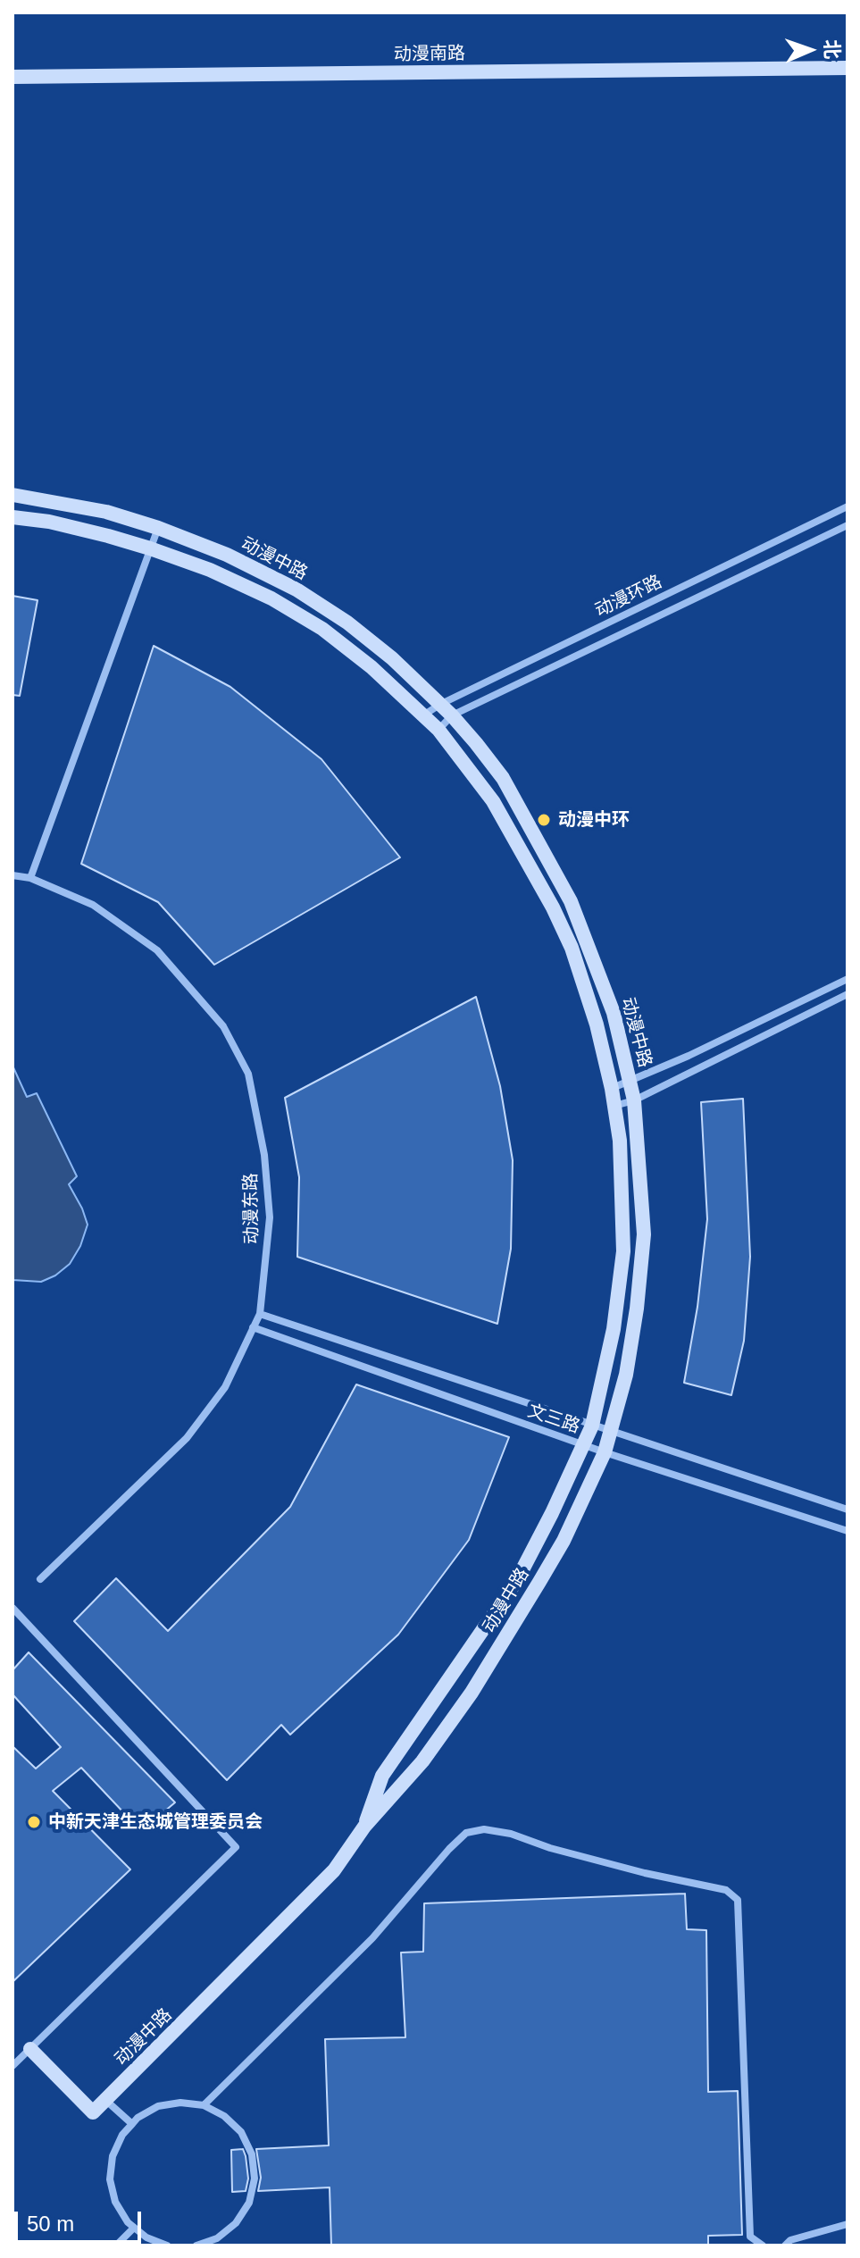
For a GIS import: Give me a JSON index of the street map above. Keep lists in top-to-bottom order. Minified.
{"streets":{"street":["动漫南路","动漫中路","动漫环路","动漫东路","文三路"]},"crossings":[["动漫中路","动漫环路"],["动漫中路","文三路"],["动漫东路","文三路"]],"places":["动漫中环","中新天津生态城管理委员会"],"scale_bar":"50 m","north":"right"}
